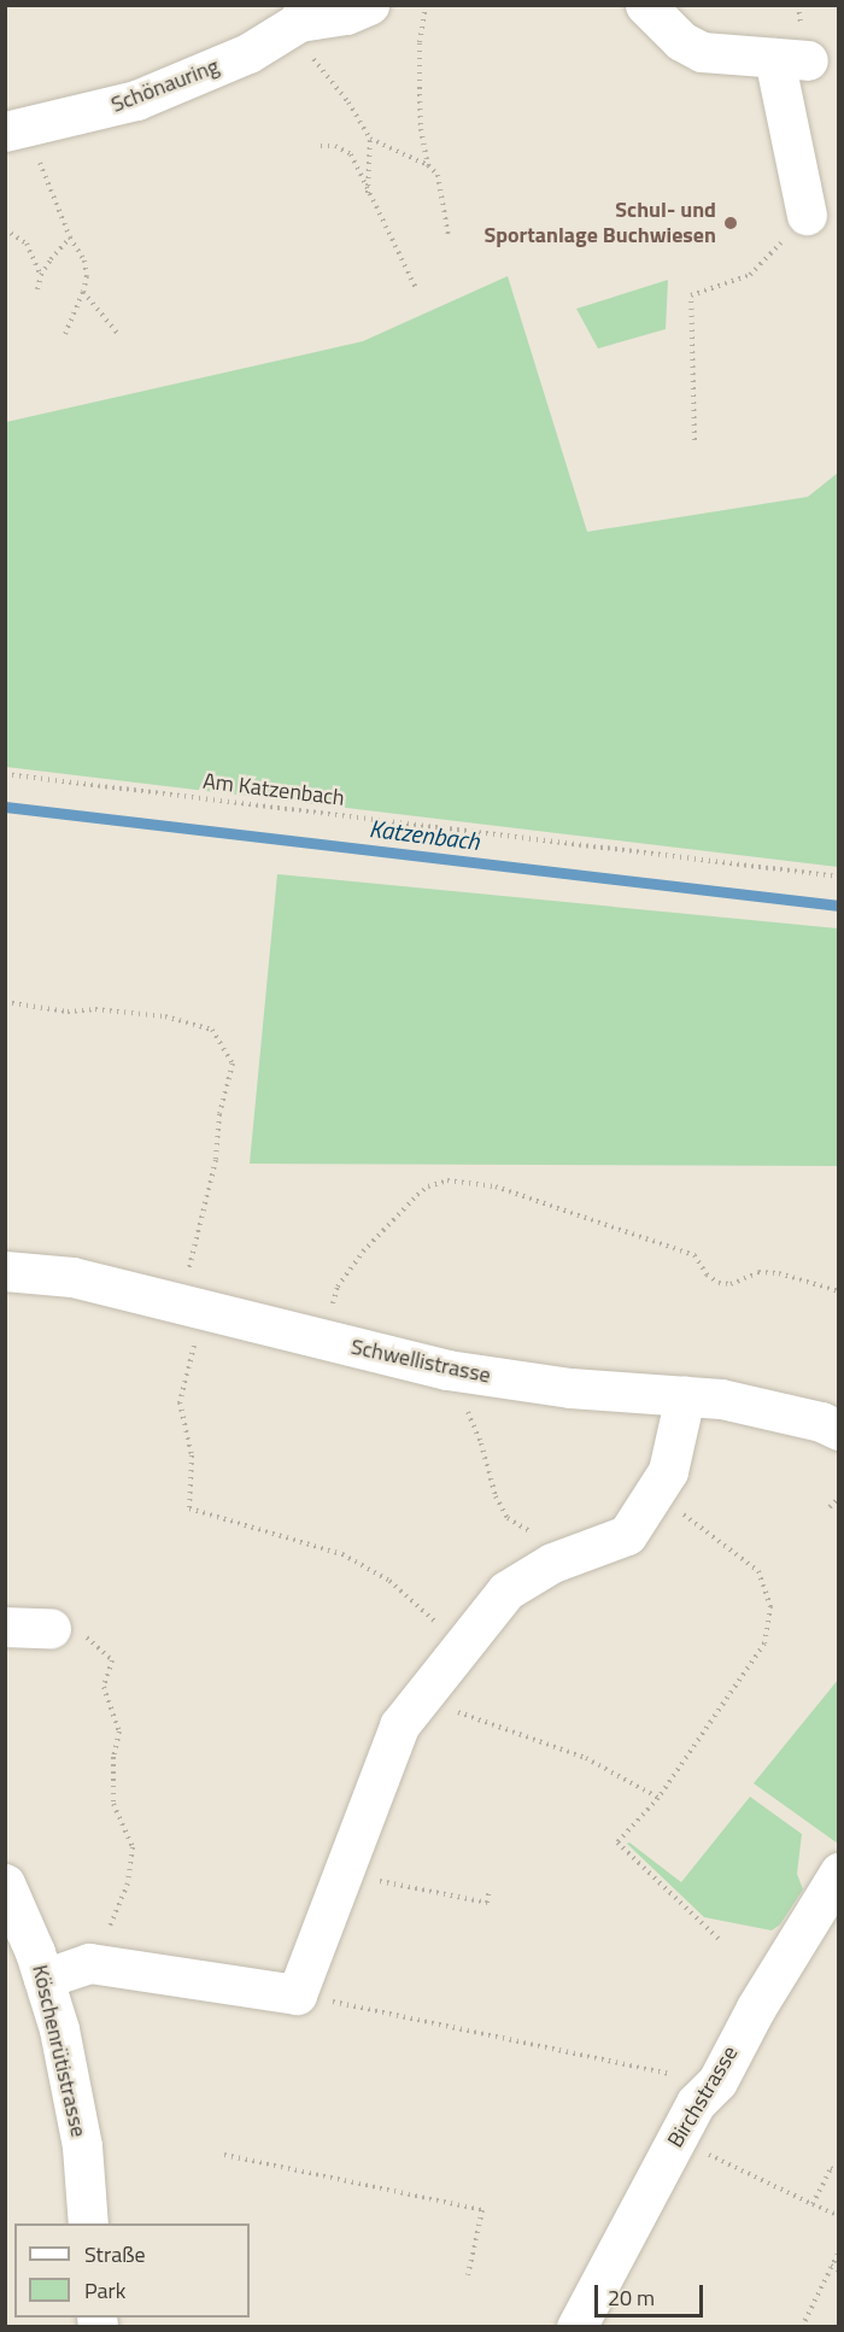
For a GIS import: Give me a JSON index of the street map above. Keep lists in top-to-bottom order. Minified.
{"streets":{"street":["Schönauring","Schwellistrasse","Köschenrütistrasse","Birchstrasse"],"path":["Am Katzenbach"]},"water":["Katzenbach"],"places":["Schul- und Sportanlage Buchwiesen"],"legend":["Straße","Park"],"scale_bar":"20 m"}
